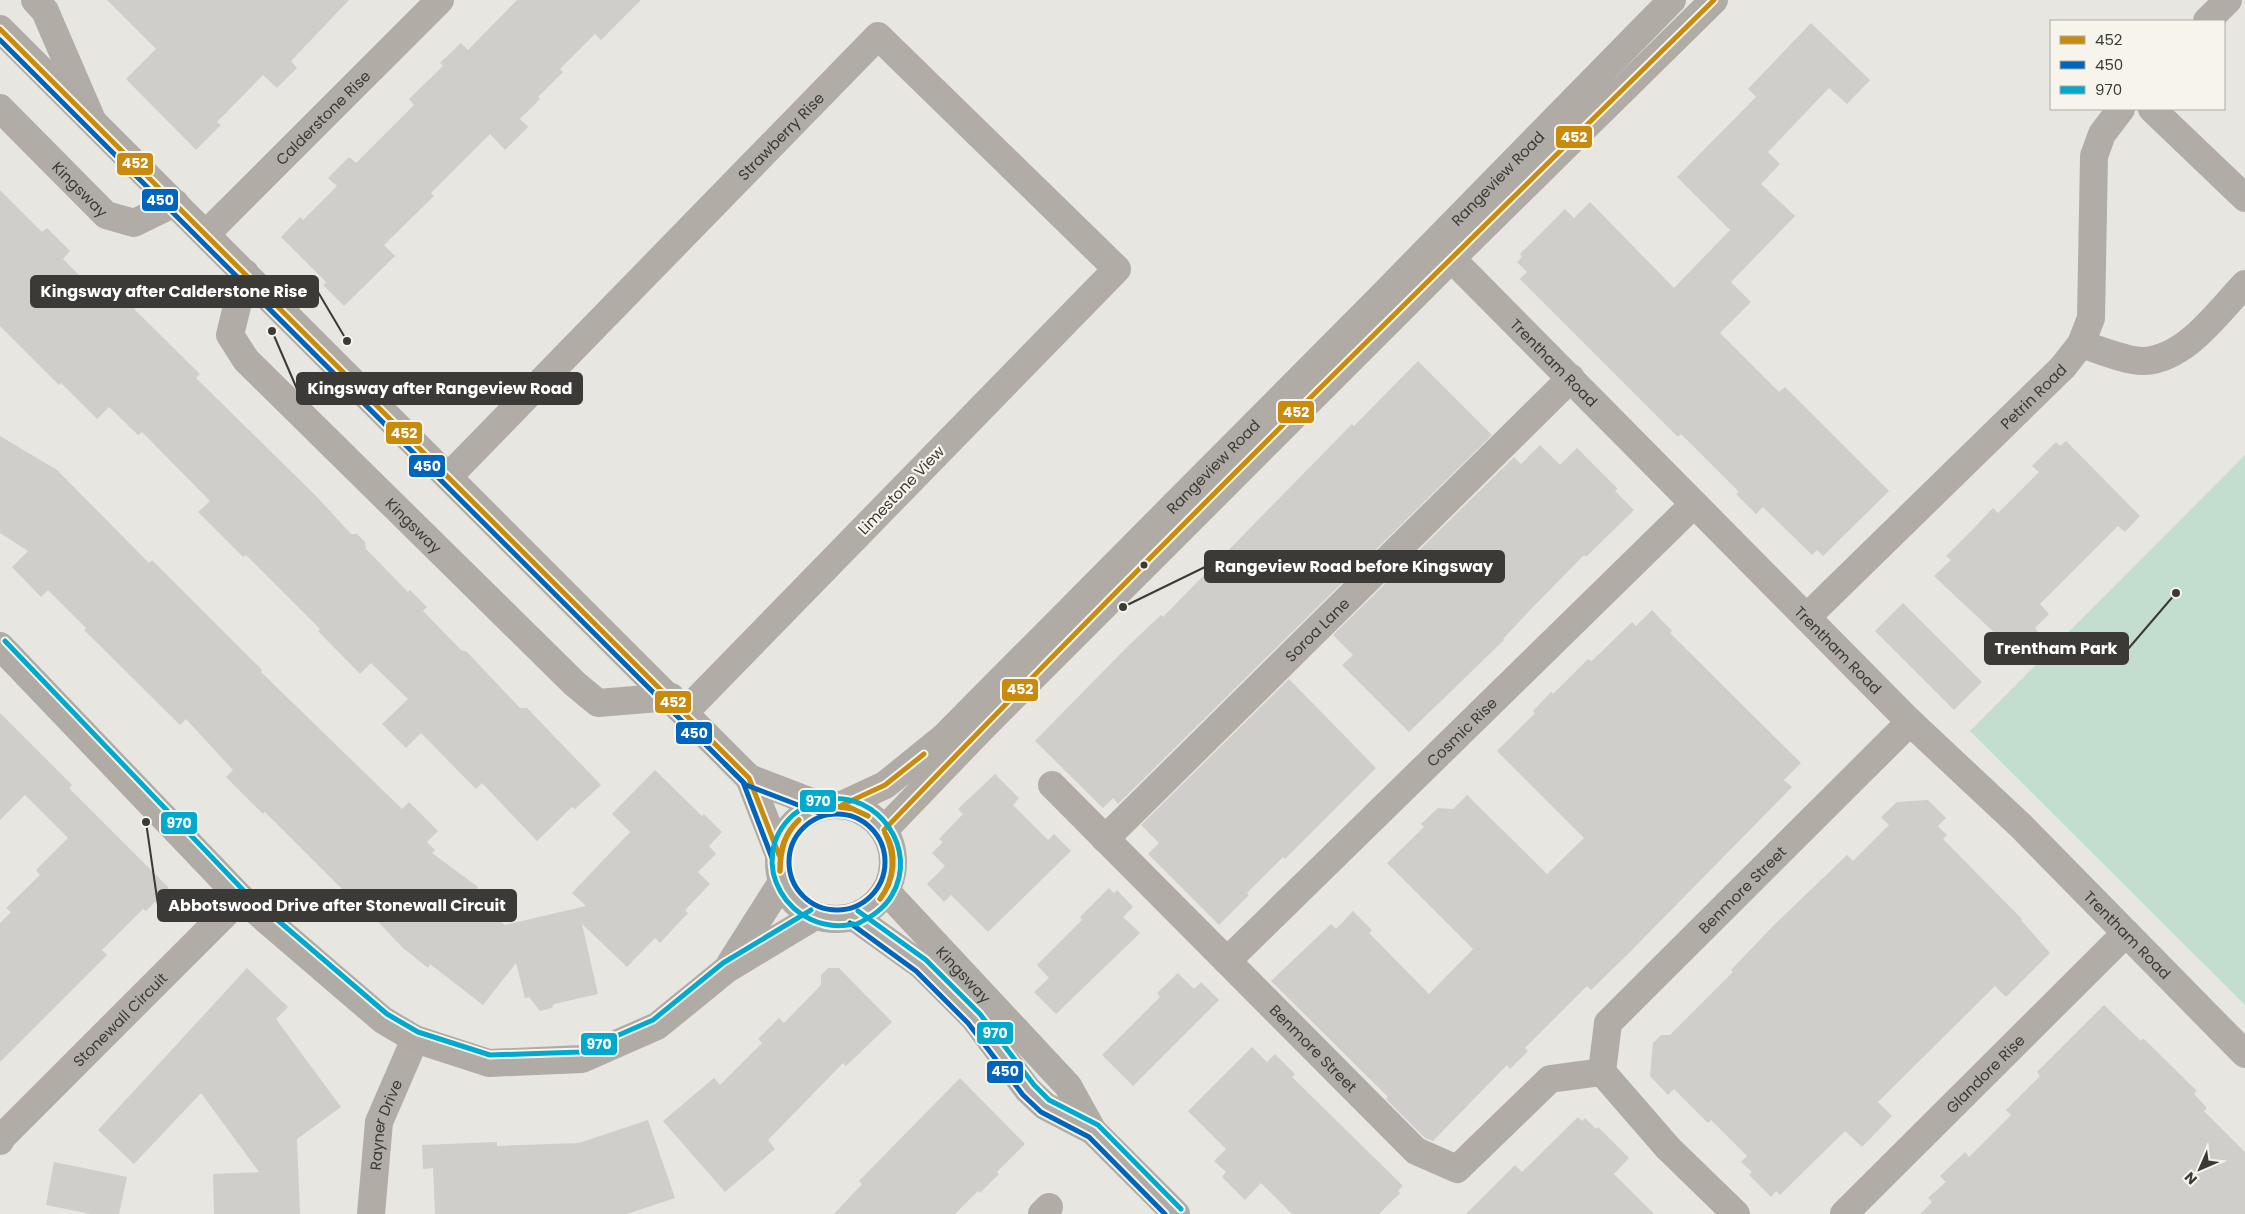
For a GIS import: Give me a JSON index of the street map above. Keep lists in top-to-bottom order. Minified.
{"streets":{"street":["Calderstone Rise","Strawberry Rise","Rangeview Road","Kingsway","Trentham Road","Petrin Road","Limestone View","Soroa Lane","Cosmic Rise","Benmore Street","Stonewall Circuit","Glandore Rise","Rayner Drive"]},"crossings":[["Strawberry Rise","Limestone View"],["Rangeview Road","Kingsway"],["Rangeview Road","Trentham Road"],["Kingsway","Limestone View"],["Trentham Road","Petrin Road"],["Trentham Road","Soroa Lane"],["Trentham Road","Cosmic Rise"],["Trentham Road","Benmore Street"],["Trentham Road","Glandore Rise"],["Soroa Lane","Benmore Street"],["Cosmic Rise","Benmore Street"]],"places":["Kingsway after Rangeview Road","Kingsway after Calderstone Rise","Trentham Park","Rangeview Road before Kingsway","Abbotswood Drive after Stonewall Circuit"],"lines":["transit line 452","transit line 450","transit line 970"],"legend":["452","450","970"],"north":"bottom left"}
